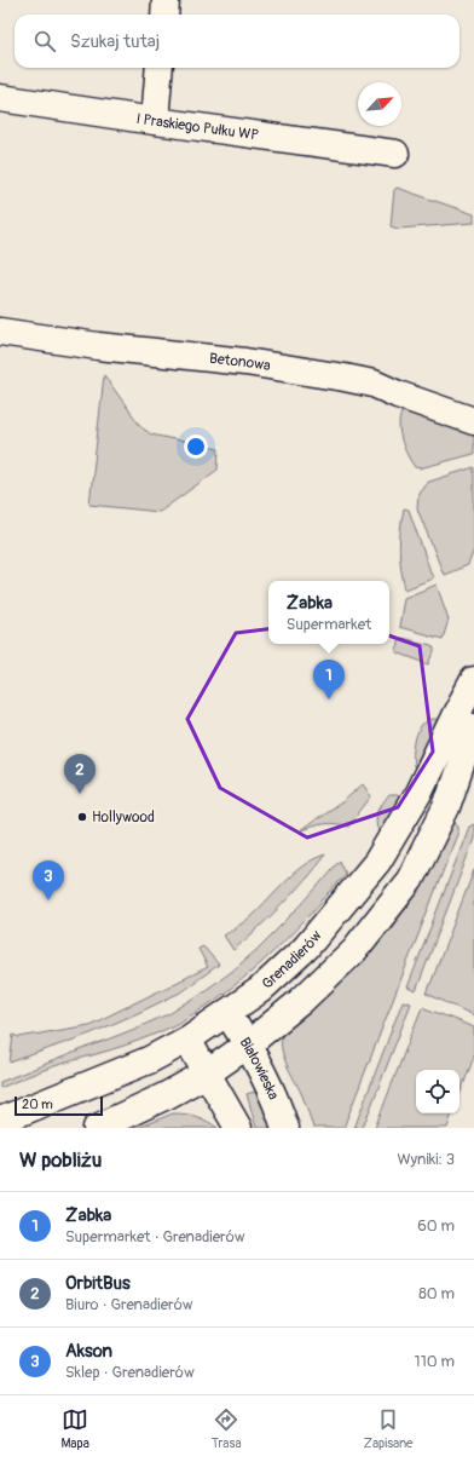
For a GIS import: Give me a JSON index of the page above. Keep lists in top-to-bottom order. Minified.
{"streets":{"street":["I Praskiego Pułku WP","Betonowa","Grenadierów","Białowieska"]},"crossings":[["Grenadierów","Białowieska"]],"places":["Hollywood"],"scale_bar":"20 m","north":"top right","page":{"search":"Szukaj tutaj","popup":["Żabka","Supermarket"],"pins":["1","2","3"],"scale":"20 m","heading":["W pobliżu","Wyniki: 3"],"list":[{"mark":"1","name":"Żabka","note":"Supermarket · Grenadierów","value":"60 m"},{"mark":"2","name":"OrbitBus","note":"Biuro · Grenadierów","value":"80 m"},{"mark":"3","name":"Akson","note":"Sklep · Grenadierów","value":"110 m"}],"nav":["Mapa","Trasa","Zapisane"]}}
